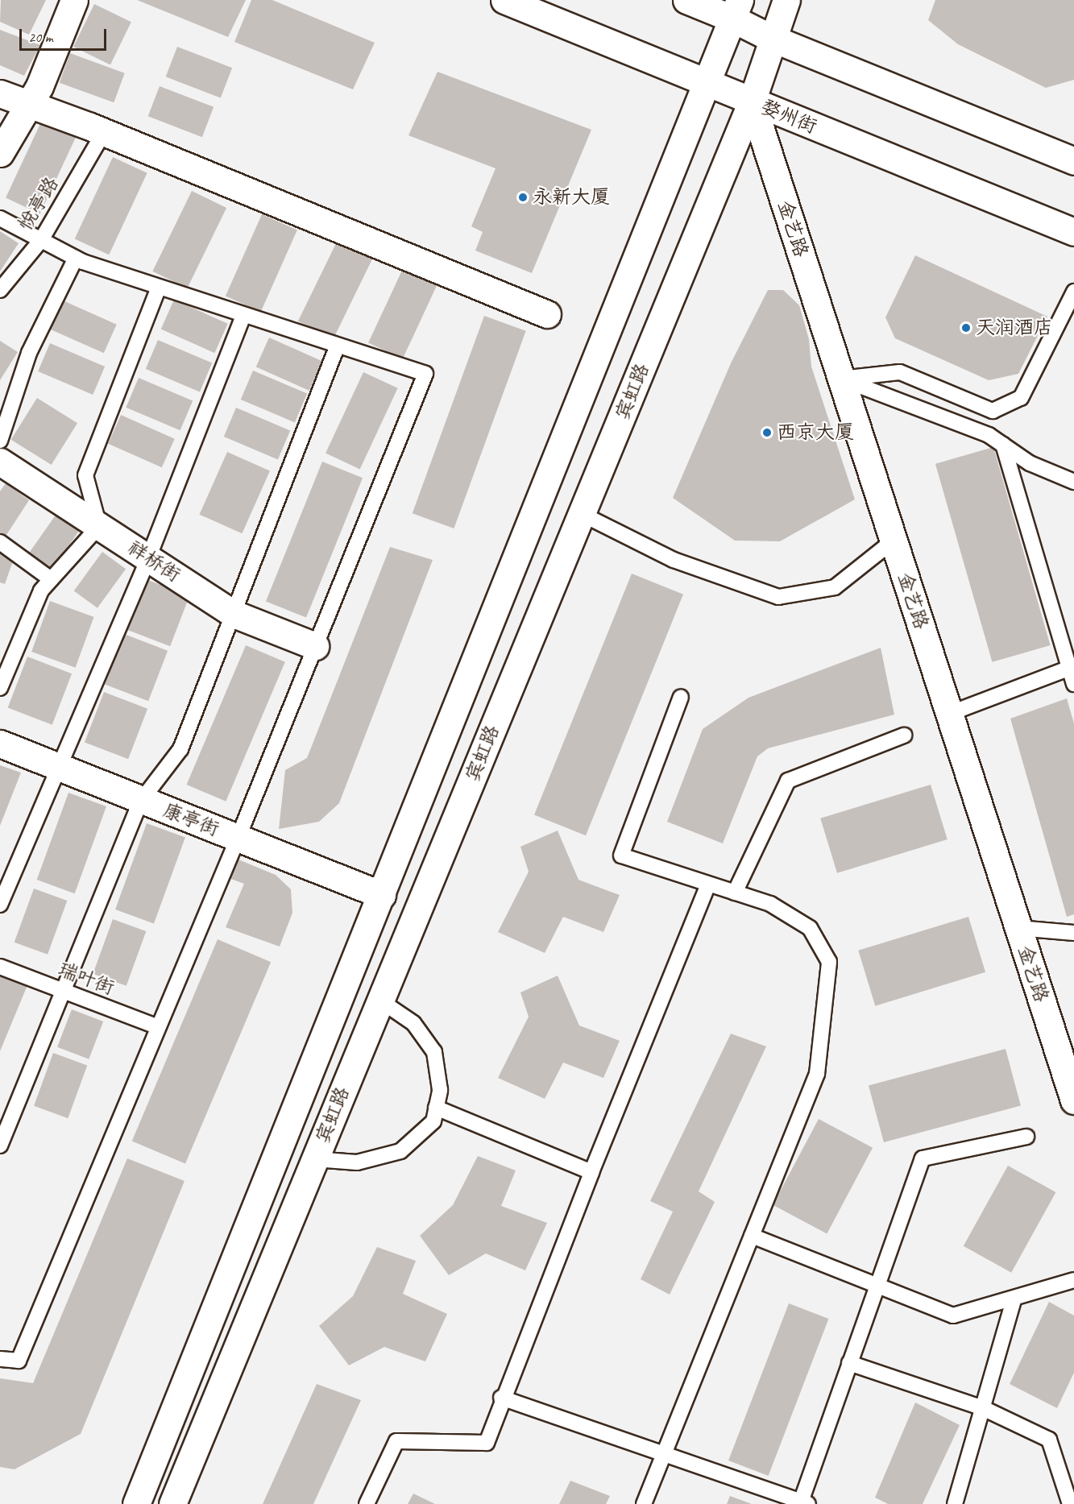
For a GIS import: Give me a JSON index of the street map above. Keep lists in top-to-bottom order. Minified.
{"streets":{"main road":["婺州街","金艺路","宾虹路","祥桥街","康亭街"],"lane":["悦亭路","瑞叶街"]},"crossings":[["婺州街","金艺路"],["婺州街","宾虹路"],["金艺路","宾虹路"],["宾虹路","康亭街"]],"places":["永新大厦","天润酒店","西京大厦"],"scale_bar":"20 m"}
